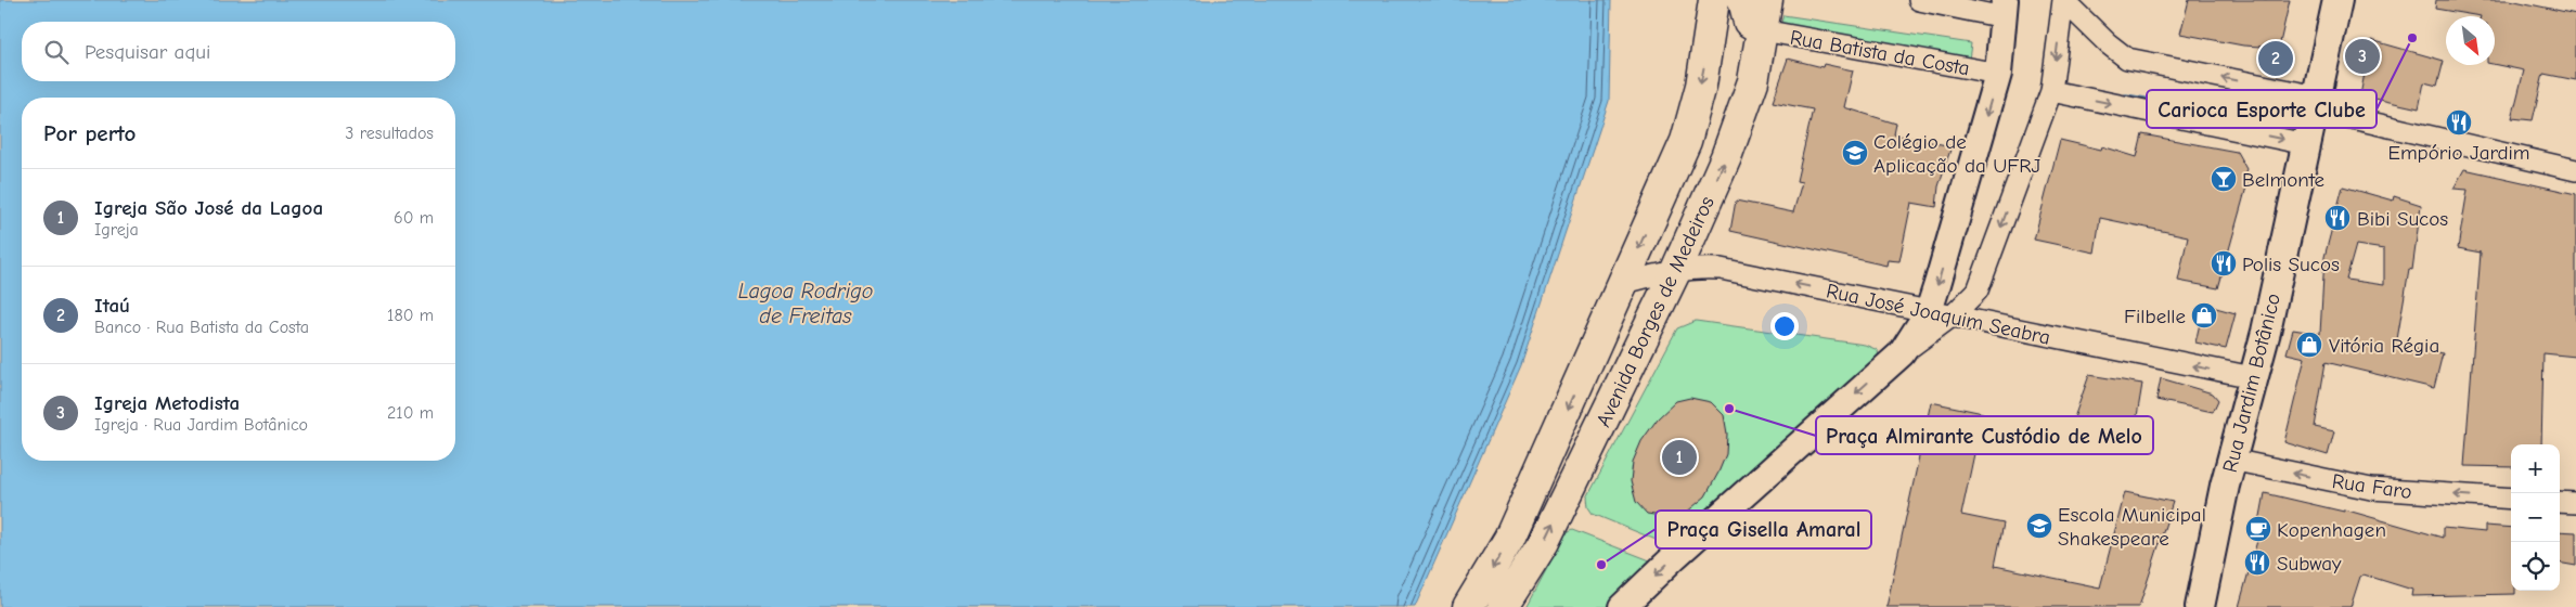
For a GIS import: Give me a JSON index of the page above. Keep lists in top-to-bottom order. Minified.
{"streets":{"highway":["Avenida Borges de Medeiros"],"main road":["Rua Jardim Botânico"],"street":["Rua Batista da Costa","Rua José Joaquim Seabra","Rua Faro"]},"crossings":[["Rua Batista da Costa","Avenida Borges de Medeiros"],["Avenida Borges de Medeiros","Rua José Joaquim Seabra"],["Rua José Joaquim Seabra","Rua Jardim Botânico"],["Rua Jardim Botânico","Rua Faro"]],"one_way":["Rua José Joaquim Seabra","Rua Faro"],"water":["Lagoa Rodrigo de Freitas"],"places":{"other":["Carioca Esporte Clube","Praça Almirante Custódio de Melo","Praça Gisella Amaral"],"restaurant":["Empório Jardim","Bibi Sucos","Polis Sucos","Subway"],"school or university":["Colégio de Aplicação da UFRJ","Escola Municipal Shakespeare"],"bar":["Belmonte"],"shop":["Filbelle","Vitória Régia"],"cafe":["Kopenhagen"]},"north":"bottom right","page":{"search":"Pesquisar aqui","pins":["3","2","1"],"heading":["Por perto","3 resultados"],"list":[{"mark":"1","name":"Igreja São José da Lagoa","note":"Igreja","value":"60 m"},{"mark":"2","name":"Itaú","note":"Banco · Rua Batista da Costa","value":"180 m"},{"mark":"3","name":"Igreja Metodista","note":"Igreja · Rua Jardim Botânico","value":"210 m"}],"map_buttons":["+","−"]}}
